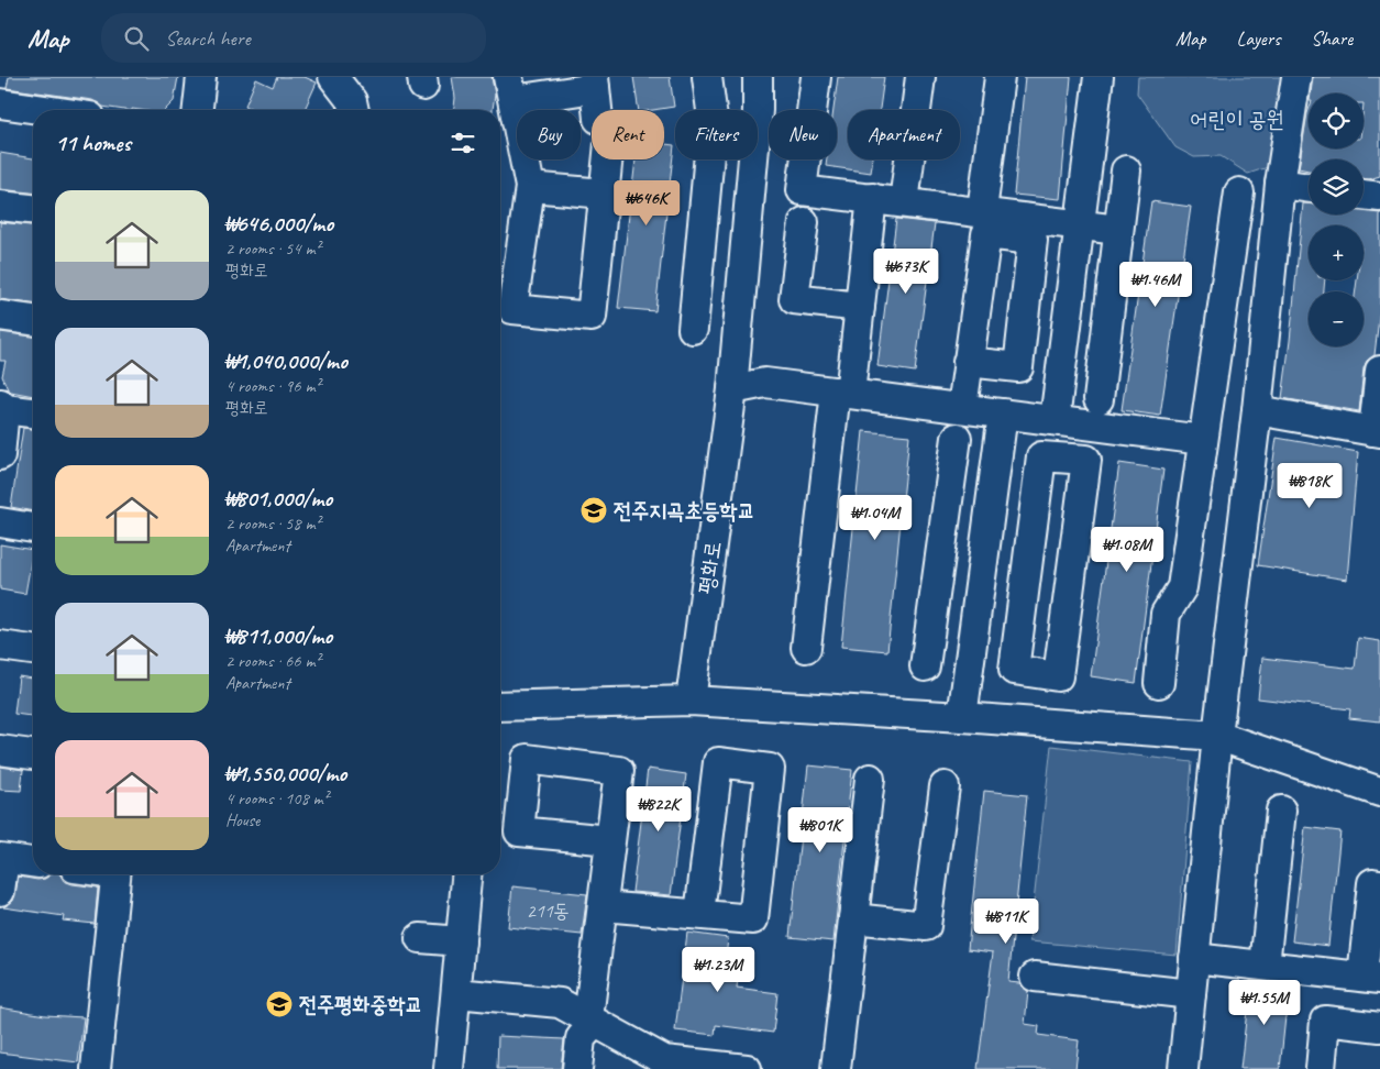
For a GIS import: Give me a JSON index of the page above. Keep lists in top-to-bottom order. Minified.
{"streets":{"street":["평화로"]},"parks":["어린이 공원"],"places":{"school or university":["전주지곡초등학교","전주평화중학교"]},"house_numbers":["211동"],"page":{"header":"Map","search":"Search here","nav":["Map","Layers","Share"],"map_buttons":["+","−"],"chip":["Buy","Rent","Filters","New","Apartment"],"heading":"11 homes","list":[{"name":"₩646,000/mo","note":"2 rooms · 54 m² · 평화로"},{"name":"₩1,040,000/mo","note":"4 rooms · 96 m² · 평화로"},{"name":"₩801,000/mo","note":"2 rooms · 58 m² · Apartment"},{"name":"₩811,000/mo","note":"2 rooms · 66 m² · Apartment"},{"name":"₩1,550,000/mo","note":"4 rooms · 108 m² · House"}],"price":["₩646K","₩673K","₩1.46M","₩818K","₩1.04M","₩1.08M","₩822K","₩801K","₩811K","₩1.23M","₩1.55M"]}}
